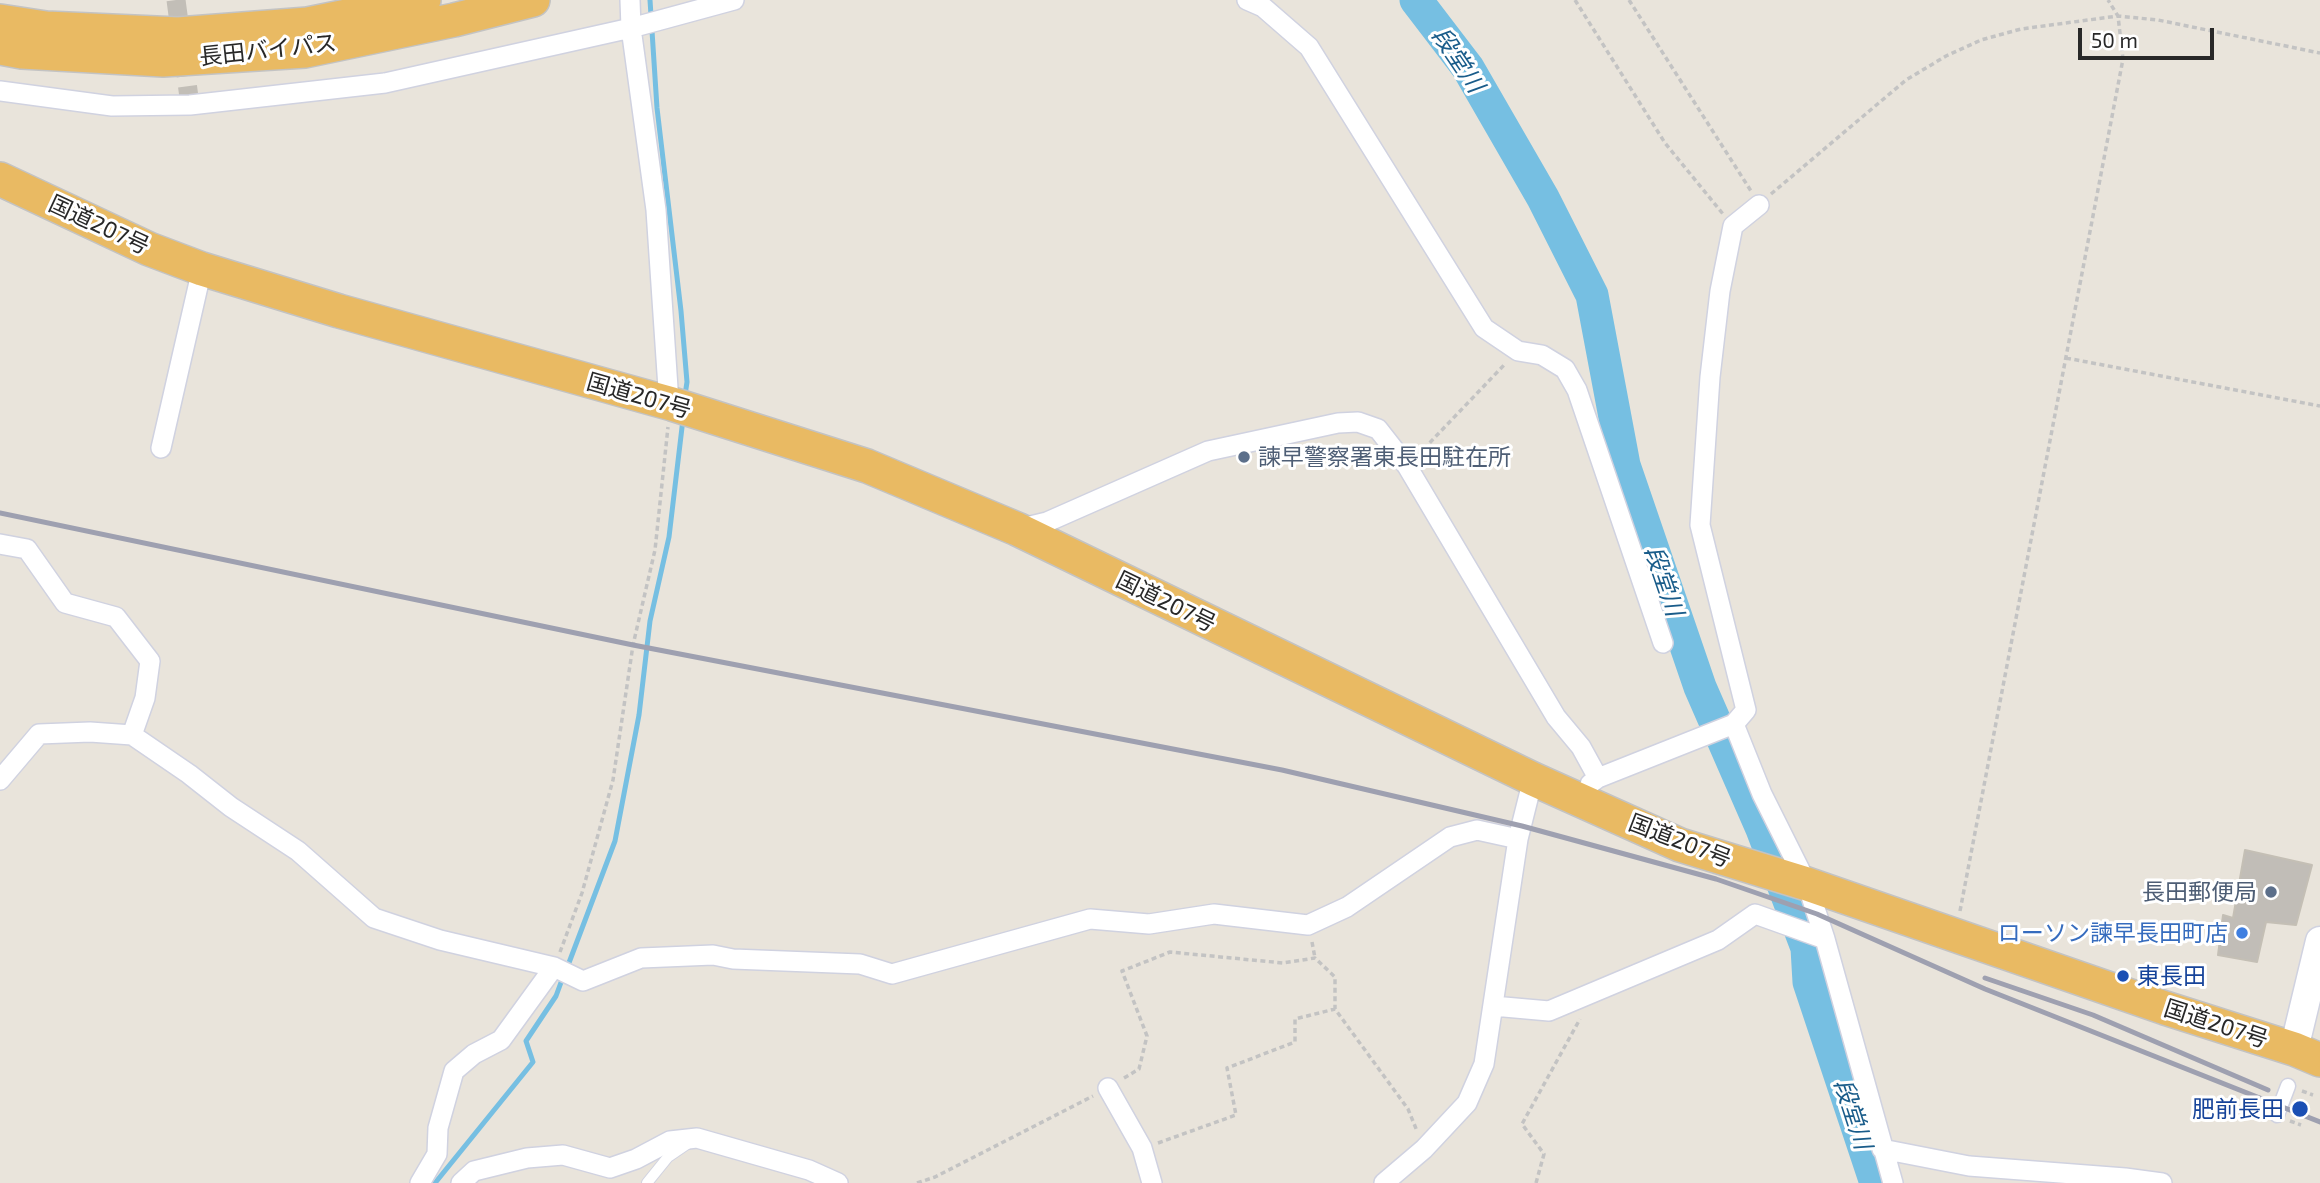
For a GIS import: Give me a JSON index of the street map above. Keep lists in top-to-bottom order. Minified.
{"streets":{"highway":["長田バイパス","国道207号"]},"water":["段堂川"],"places":["諫早警察署東長田駐在所","長田郵便局","ローソン諫早長田町店","東長田","肥前長田"],"scale_bar":"50 m"}
